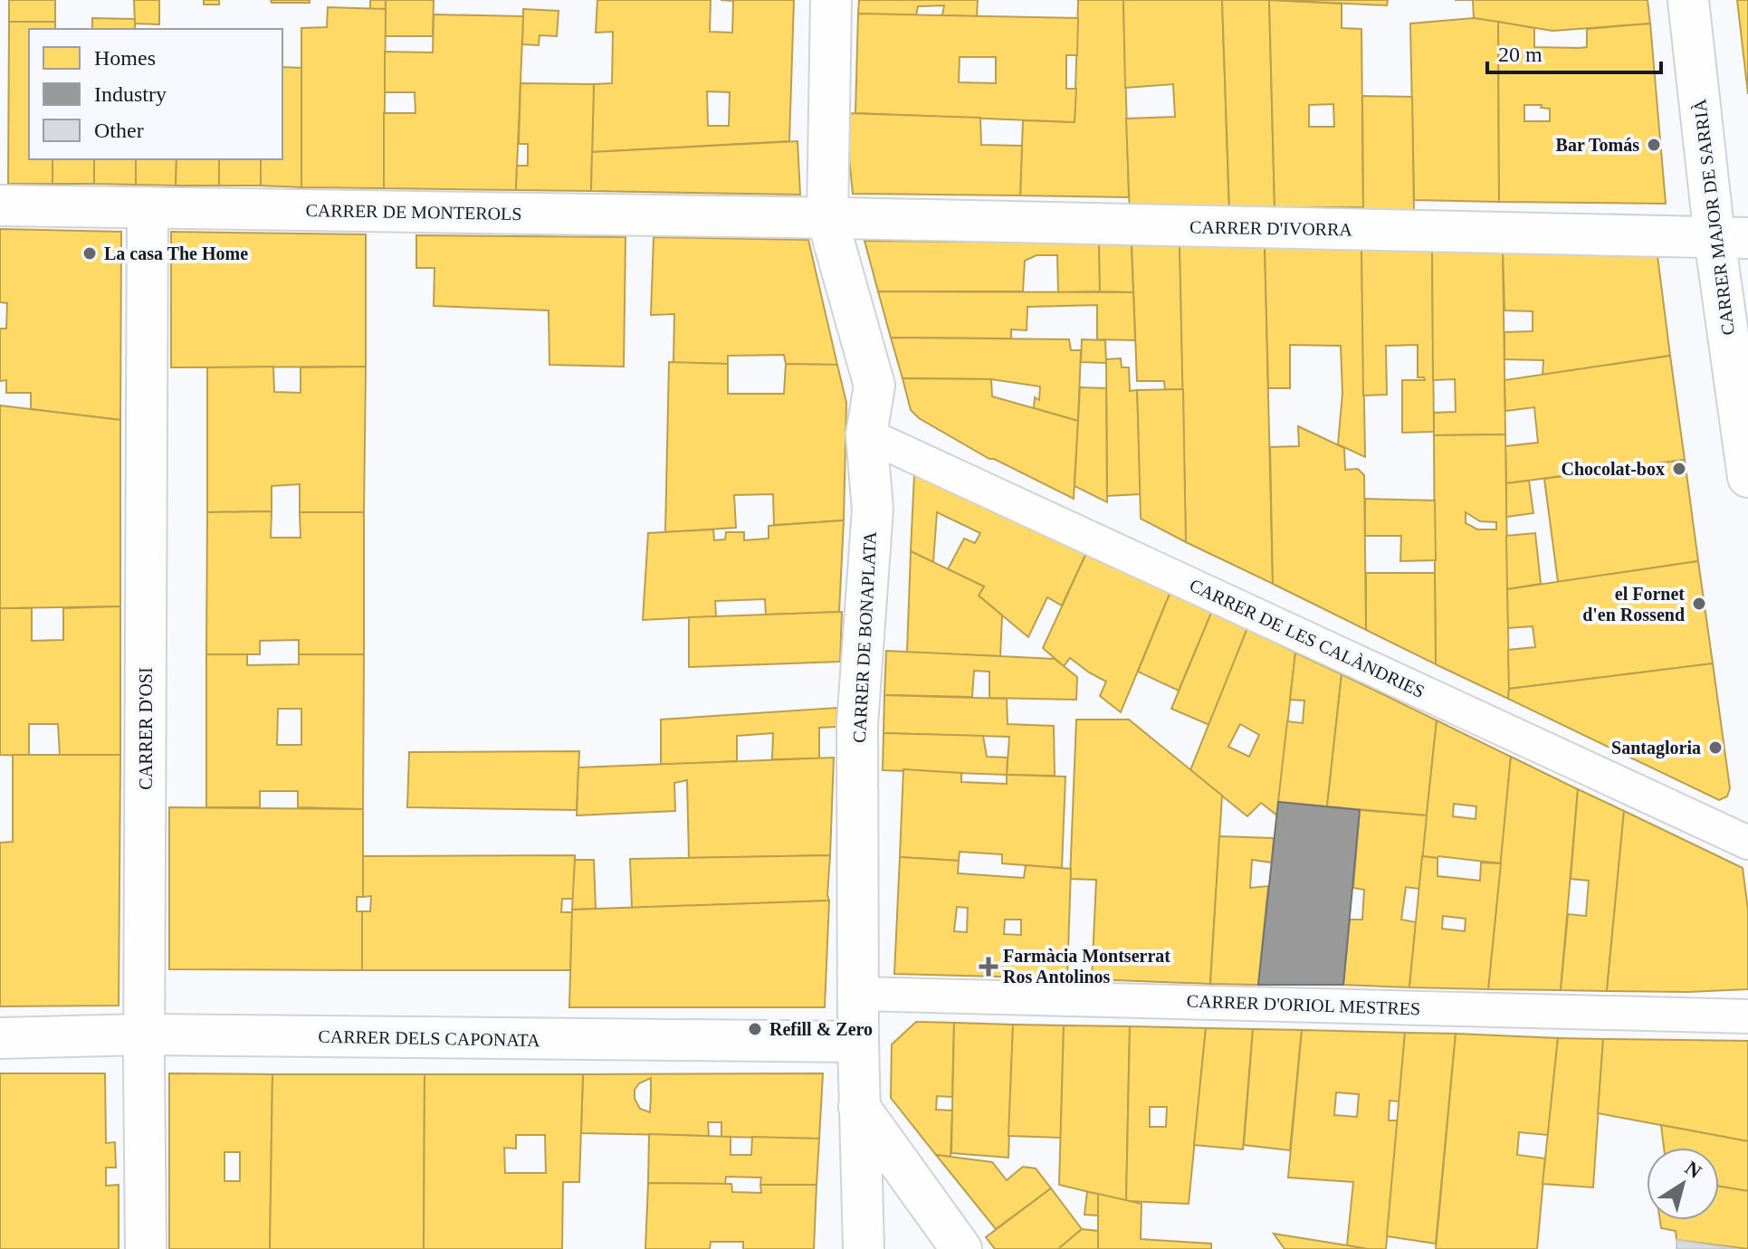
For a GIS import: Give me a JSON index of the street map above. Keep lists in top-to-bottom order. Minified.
{"streets":{"street":["CARRER DE MONTEROLS","CARRER MAJOR DE SARRIÀ","CARRER D'IVORRA","CARRER DE BONAPLATA","CARRER DE LES CALÀNDRIES","CARRER D'OSI","CARRER D'ORIOL MESTRES","CARRER DELS CAPONATA"]},"crossings":[["CARRER DE MONTEROLS","CARRER D'IVORRA"],["CARRER DE MONTEROLS","CARRER DE BONAPLATA"],["CARRER DE MONTEROLS","CARRER D'OSI"],["CARRER MAJOR DE SARRIÀ","CARRER D'IVORRA"],["CARRER D'IVORRA","CARRER DE BONAPLATA"],["CARRER DE BONAPLATA","CARRER DE LES CALÀNDRIES"],["CARRER DE BONAPLATA","CARRER D'ORIOL MESTRES"],["CARRER DE BONAPLATA","CARRER DELS CAPONATA"],["CARRER D'OSI","CARRER DELS CAPONATA"]],"places":{"other":["Bar Tomás","La casa The Home","Chocolat-box","el Fornet d'en Rossend","Santagloria","Refill & Zero"],"health":["Farmàcia Montserrat Ros Antolinos"]},"legend":["Homes","Industry","Other"],"scale_bar":"20 m","north":"top right"}
